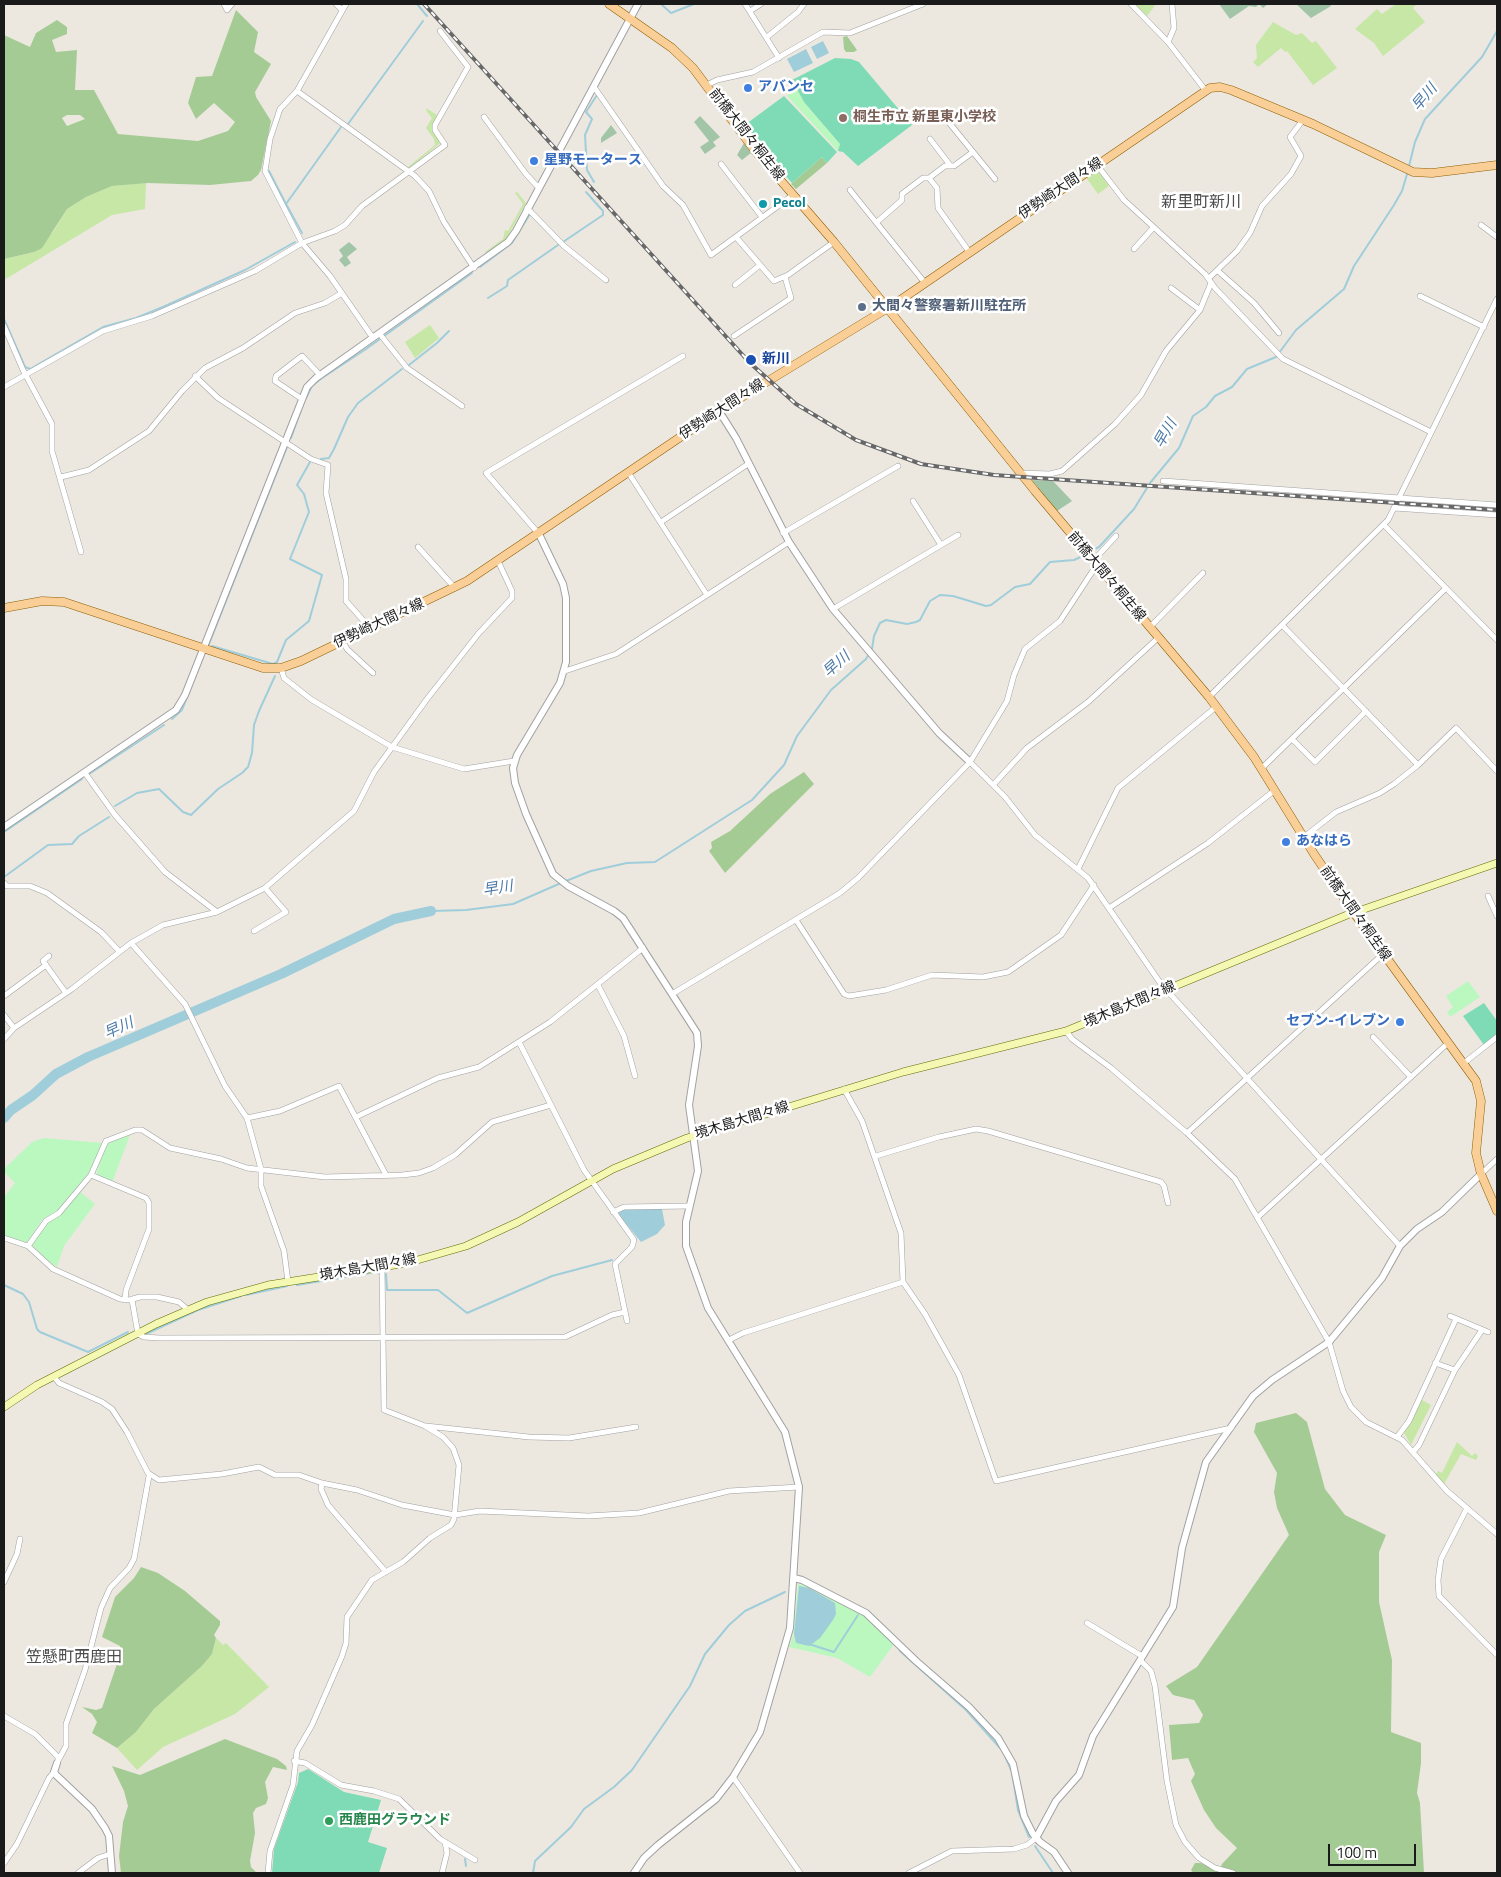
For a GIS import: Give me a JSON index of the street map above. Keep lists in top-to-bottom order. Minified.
{"streets":{"main road":["前橋大間々桐生線","伊勢崎大間々線","境木島大間々線"]},"crossings":[["前橋大間々桐生線","伊勢崎大間々線"],["前橋大間々桐生線","境木島大間々線"]],"districts":["新里町新川","笠懸町西鹿田"],"water":["早川"],"places":["アバンセ","桐生市立 新里東小学校","星野モータース","Pecol","大間々警察署新川駐在所","新川","あなはら","セブン-イレブン","西鹿田グラウンド"],"scale_bar":"100 m"}
